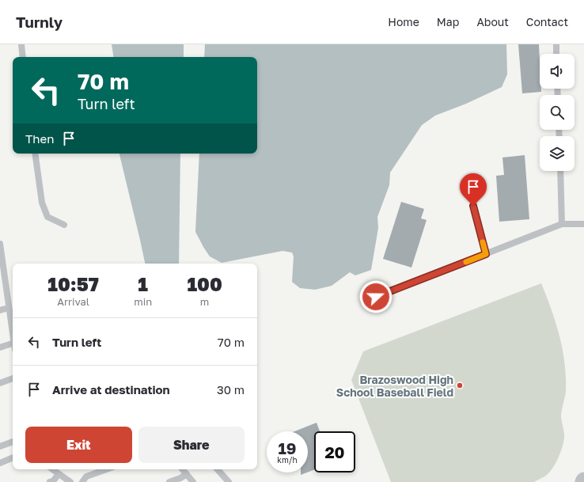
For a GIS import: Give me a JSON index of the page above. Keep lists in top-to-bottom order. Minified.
{"places":["Brazoswood High School Baseball Field"],"page":{"header":"Turnly","nav":["Home","Map","About","Contact"],"turn":["70 m","Turn left"],"then":"Then","eta":["10:57","Arrival","1","min","100","m"],"list":[{"name":"Turn left","value":"70 m"},{"name":"Arrive at destination","value":"30 m"}],"buttons":["Exit","Share"],"speed":"19 km/h","limit":"20"}}
